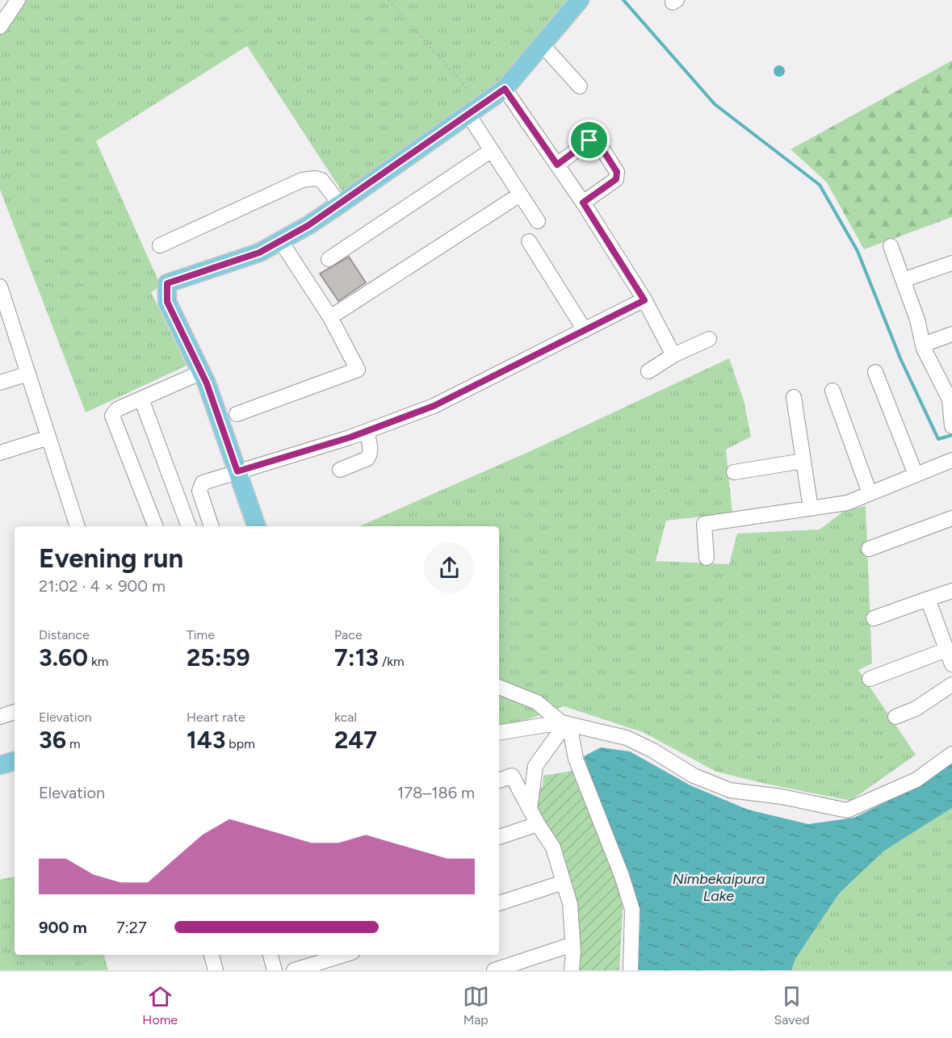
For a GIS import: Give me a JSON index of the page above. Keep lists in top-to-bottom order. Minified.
{"water":["Nimbekaipura Lake"],"page":{"heading":["Evening run","21:02 · 4 × 900 m"],"stats":[["Distance","3.60 km"],["Time","25:59"],["Pace","7:13 /km"],["Elevation","36 m"],["Heart rate","143 bpm"],["kcal","247"]],"chart":["Elevation","178–186 m"],"list":[{"name":"900 m","note":"7:27"}],"tabs":["Home","Map","Saved"]}}
